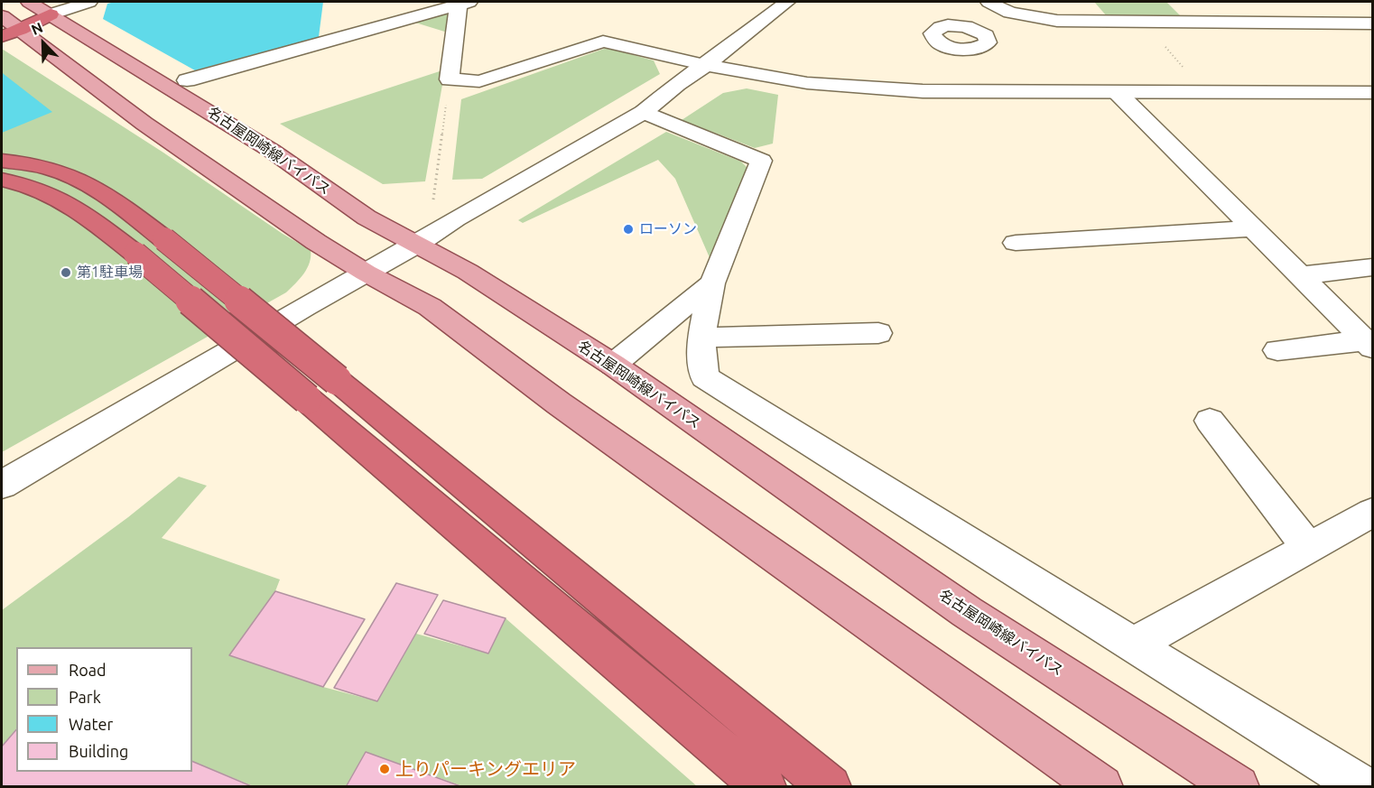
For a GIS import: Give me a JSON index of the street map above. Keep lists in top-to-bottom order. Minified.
{"streets":{"main road":["名古屋岡崎線バイパス"]},"places":["ローソン","第1駐車場","上りパーキングエリア"],"legend":["Road","Park","Water","Building"],"north":"top left"}
